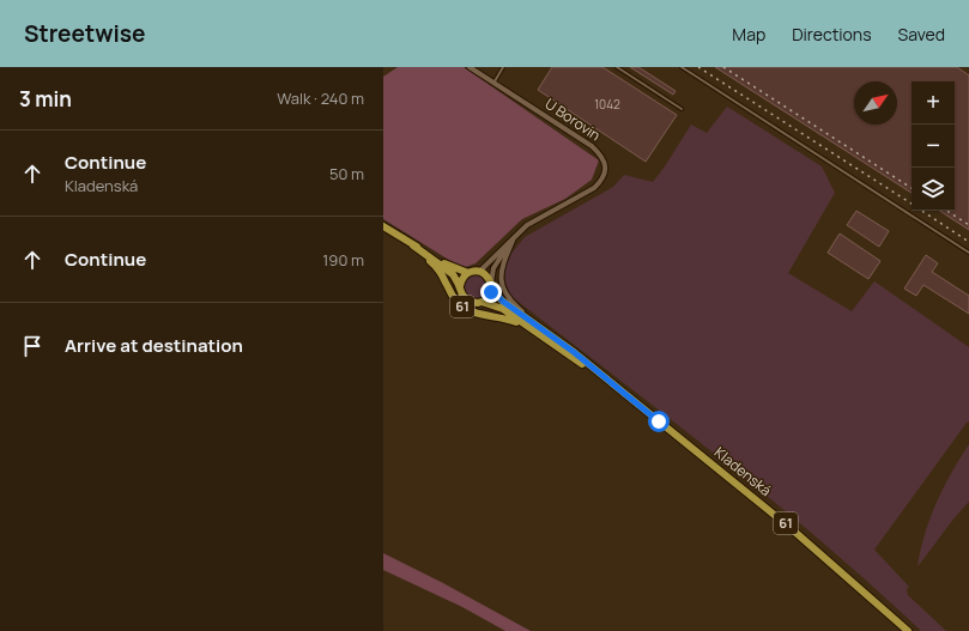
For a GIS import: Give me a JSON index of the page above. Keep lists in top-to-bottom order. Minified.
{"streets":{"main road":["61","Kladenská"],"street":["U Borovin"]},"crossings":[["61","Kladenská"]],"house_numbers":["1042"],"north":"top right","page":{"header":"Streetwise","nav":["Map","Directions","Saved"],"heading":["3 min","Walk · 240 m"],"map_buttons":["+","−"],"list":[["Continue","Kladenská","50 m"],["Continue","190 m"],"Arrive at destination"]}}
